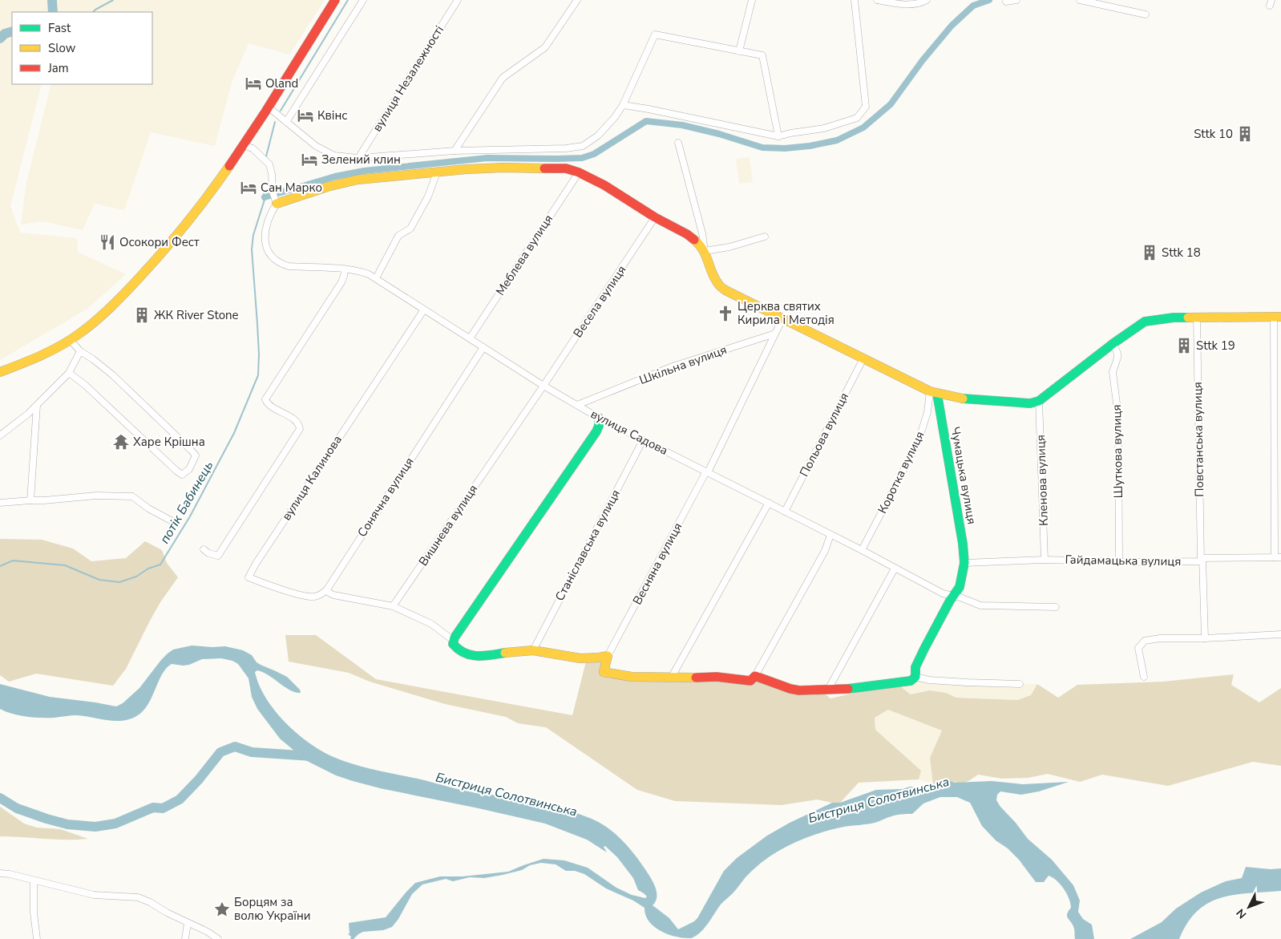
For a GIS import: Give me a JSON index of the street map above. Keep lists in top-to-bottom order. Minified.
{"streets":{"street":["вулиця Незалежності","Меблева вулиця","Весела вулиця","Шкільна вулиця","вулиця Садова","Польова вулиця","Повстанська вулиця","Шуткова вулиця","Коротка вулиця","Чумацька вулиця","вулиця Калинова","Кленова вулиця","Сонячна вулиця","Вишнева вулиця","Станіславська вулиця","Гайдамацька вулиця","Весняна вулиця"]},"crossings":[["Меблева вулиця","вулиця Садова"],["Весела вулиця","вулиця Садова"],["Весела вулиця","Вишнева вулиця"],["Шкільна вулиця","вулиця Садова"],["Шкільна вулиця","Весняна вулиця"],["вулиця Садова","Польова вулиця"],["вулиця Садова","Коротка вулиця"],["вулиця Садова","Чумацька вулиця"],["вулиця Садова","вулиця Калинова"],["вулиця Садова","Сонячна вулиця"],["вулиця Садова","Вишнева вулиця"],["вулиця Садова","Станіславська вулиця"],["вулиця Садова","Весняна вулиця"],["Повстанська вулиця","Гайдамацька вулиця"],["Шуткова вулиця","Гайдамацька вулиця"],["Коротка вулиця","Чумацька вулиця"],["Чумацька вулиця","Гайдамацька вулиця"],["вулиця Калинова","Сонячна вулиця"],["Кленова вулиця","Гайдамацька вулиця"]],"water":["потік Бабинець","Бистриця Солотвинська"],"places":{"hotel":["Oland","Квінс","Зелений клин","Сан Марко"],"building":["Sttk 10","Sttk 18","ЖК River Stone","Sttk 19"],"restaurant":["Осокори Фест"],"church":["Церква святих Кирила і Методія"],"temple":["Харе Крішна"],"place":["Борцям за волю України"]},"legend":["Fast","Slow","Jam"],"north":"bottom left"}
